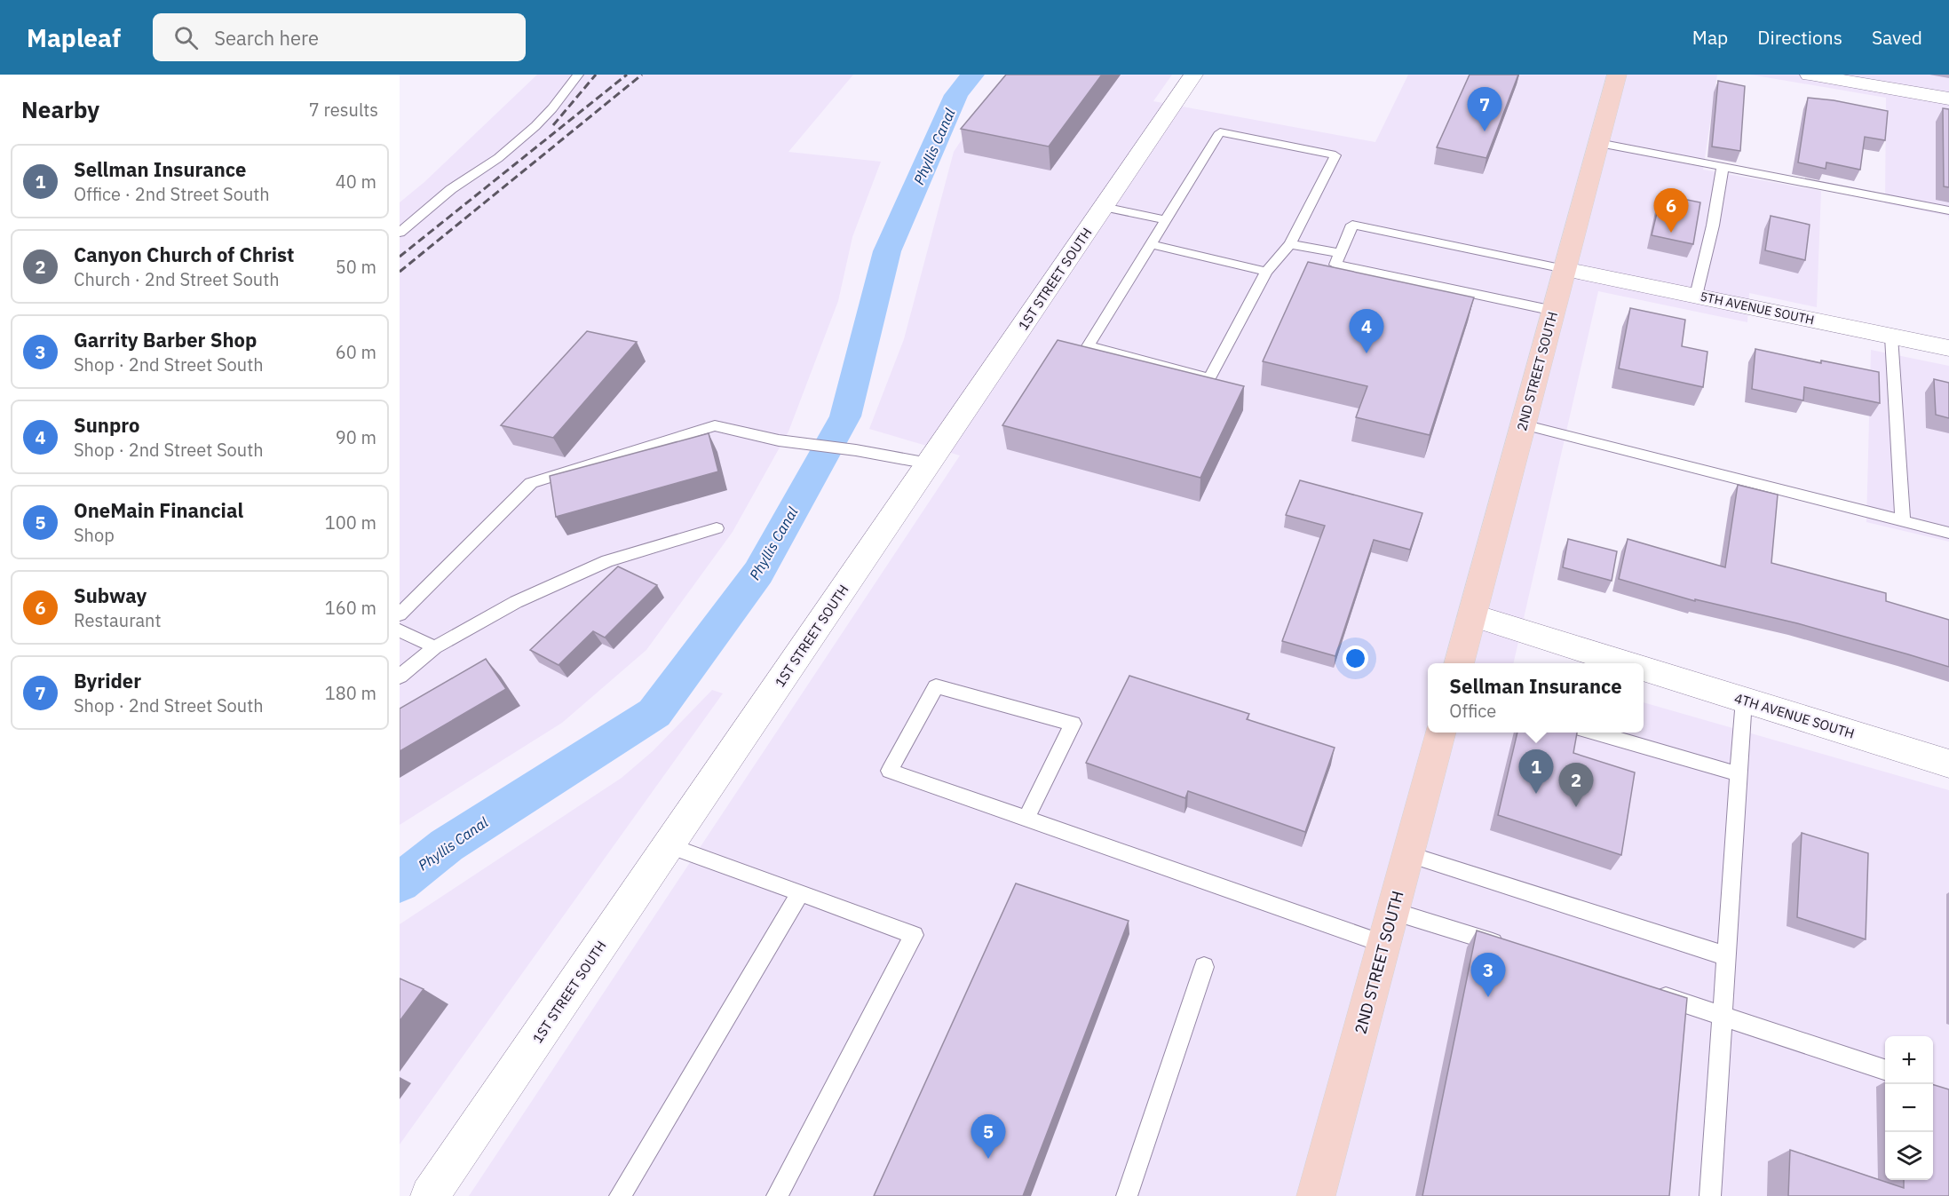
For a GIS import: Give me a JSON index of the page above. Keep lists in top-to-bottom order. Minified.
{"streets":{"main road":["2ND STREET SOUTH"],"street":["1ST STREET SOUTH","5TH AVENUE SOUTH","4TH AVENUE SOUTH"]},"crossings":[["5TH AVENUE SOUTH","2ND STREET SOUTH"],["2ND STREET SOUTH","4TH AVENUE SOUTH"]],"water":["Phyllis Canal"],"page":{"header":"Mapleaf","search":"Search here","nav":["Map","Directions","Saved"],"heading":["Nearby","7 results"],"pins":["7","6","4","1","2","3","5"],"list":[{"mark":"1","name":"Sellman Insurance","note":"Office · 2nd Street South","value":"40 m"},{"mark":"2","name":"Canyon Church of Christ","note":"Church · 2nd Street South","value":"50 m"},{"mark":"3","name":"Garrity Barber Shop","note":"Shop · 2nd Street South","value":"60 m"},{"mark":"4","name":"Sunpro","note":"Shop · 2nd Street South","value":"90 m"},{"mark":"5","name":"OneMain Financial","note":"Shop","value":"100 m"},{"mark":"6","name":"Subway","note":"Restaurant","value":"160 m"},{"mark":"7","name":"Byrider","note":"Shop · 2nd Street South","value":"180 m"}],"popup":["Sellman Insurance","Office"],"map_buttons":["+","−"]}}
